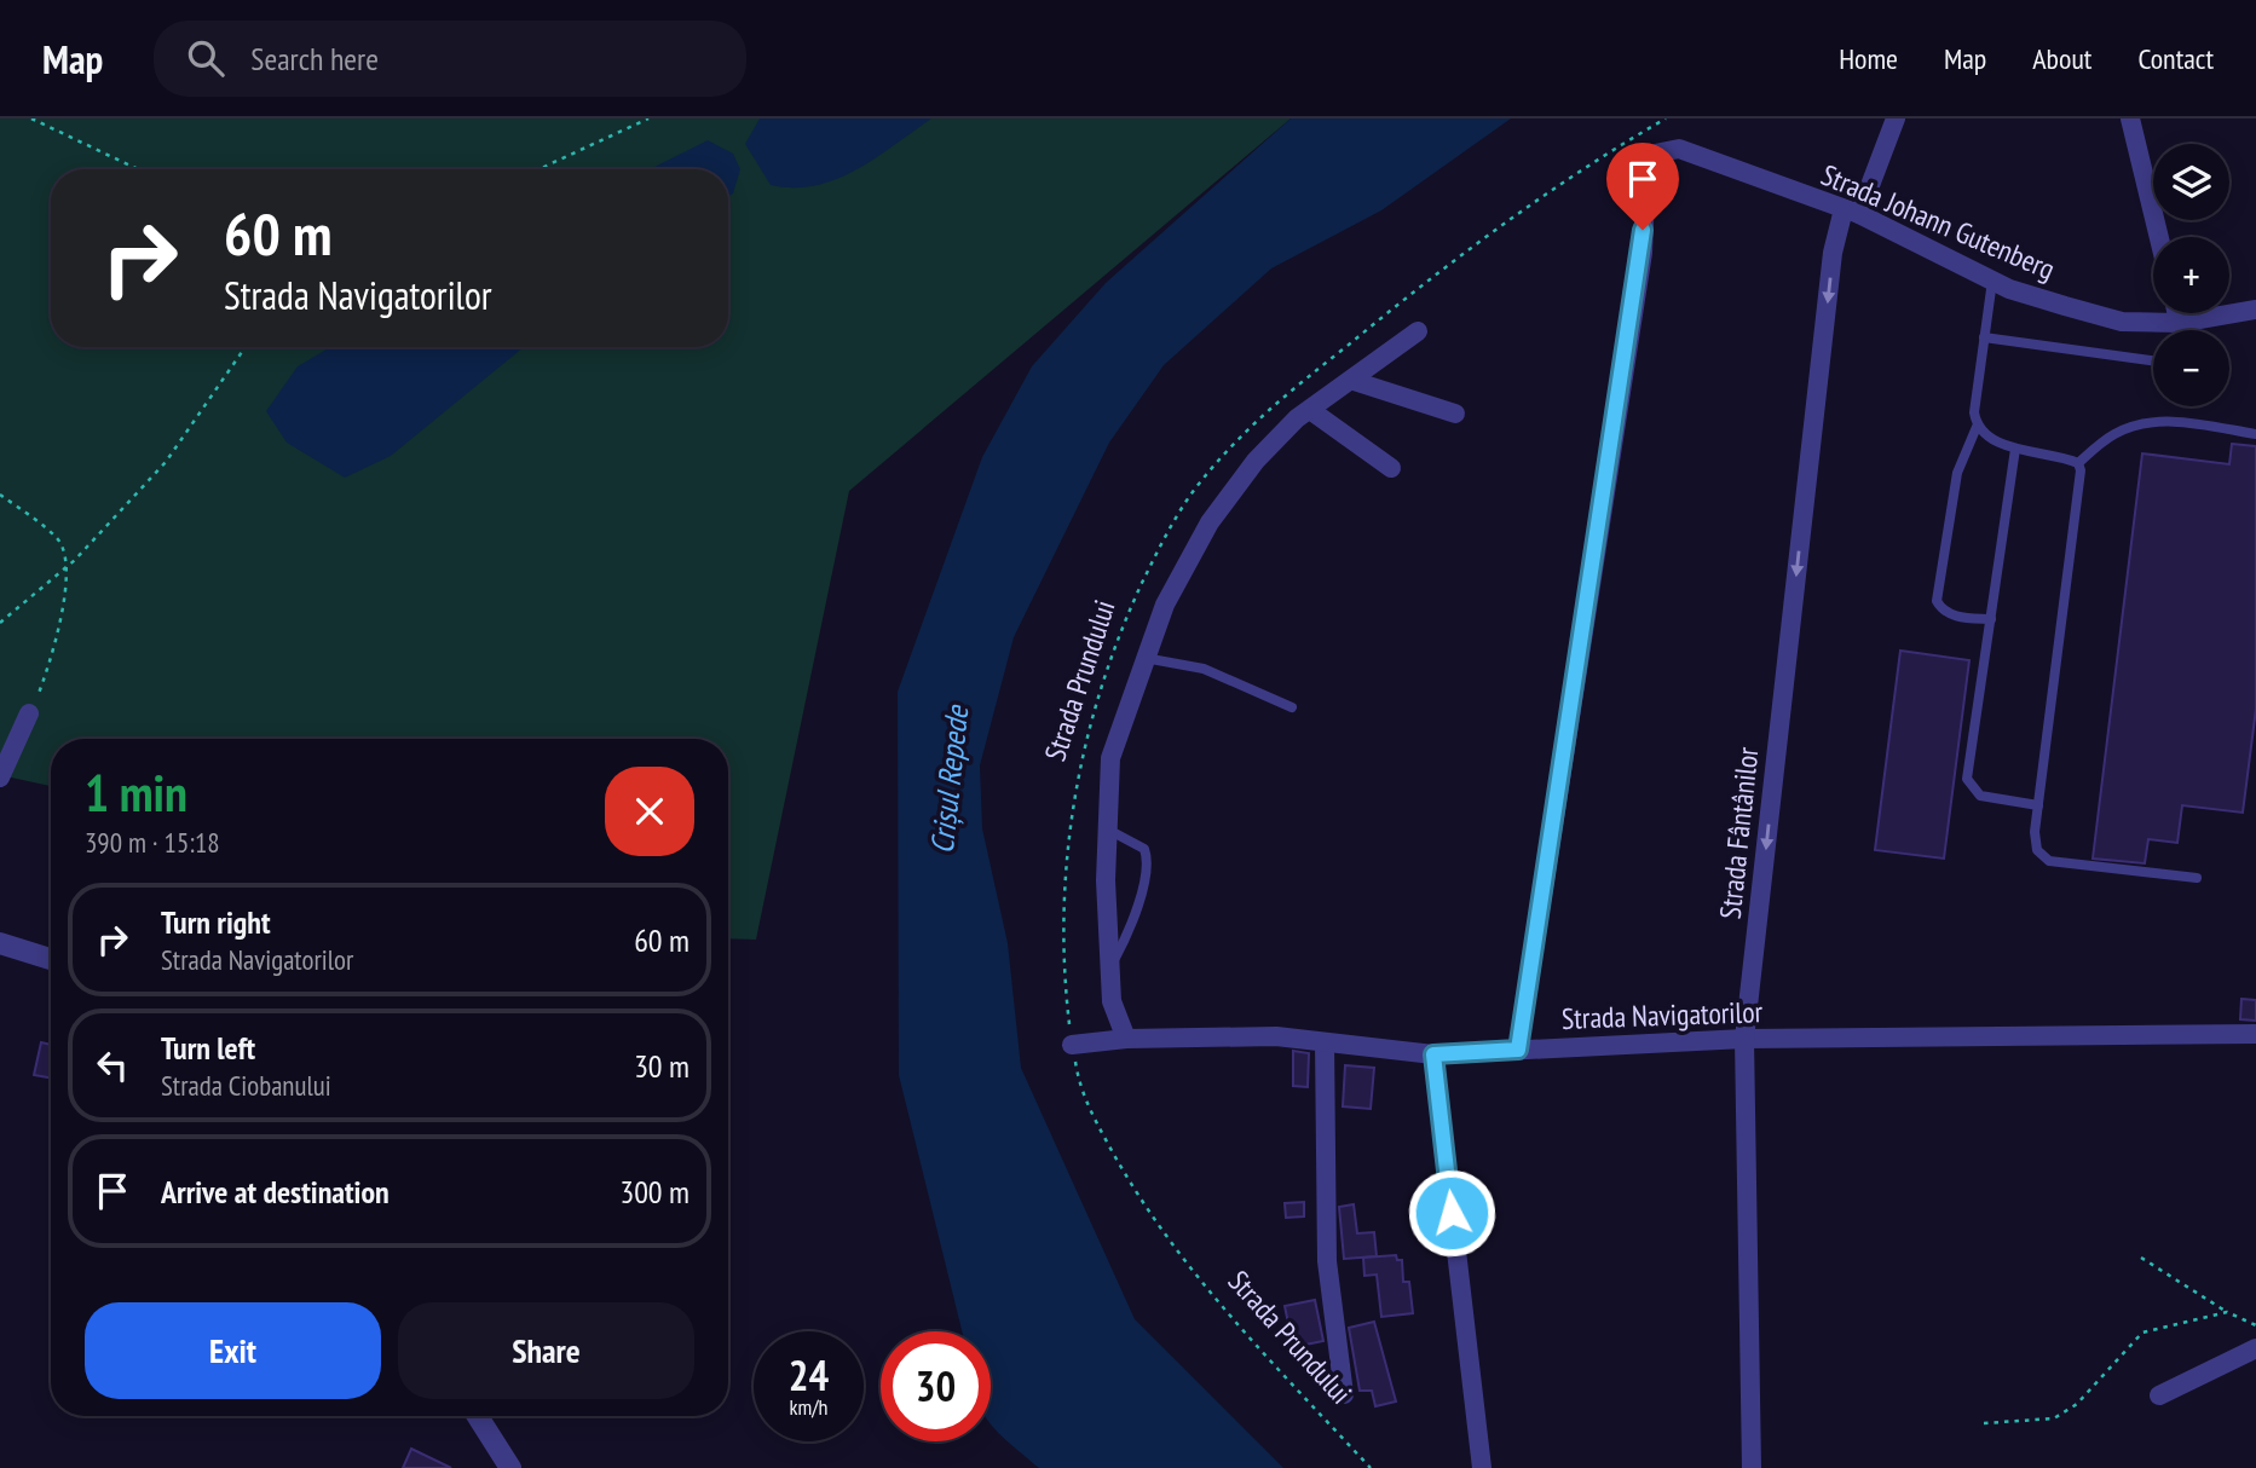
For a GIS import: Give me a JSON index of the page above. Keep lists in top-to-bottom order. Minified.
{"streets":{"street":["Strada Johann Gutenberg","Strada Prundului","Strada Fântânilor","Strada Navigatorilor"]},"crossings":[["Strada Johann Gutenberg","Strada Fântânilor"],["Strada Johann Gutenberg","Strada Navigatorilor"],["Strada Prundului","Strada Navigatorilor"],["Strada Fântânilor","Strada Navigatorilor"]],"one_way":["Strada Fântânilor"],"water":["Crișul Repede"],"page":{"header":"Map","search":"Search here","nav":["Home","Map","About","Contact"],"map_buttons":["+","−"],"turn":["60 m","Strada Navigatorilor"],"heading":["1 min","390 m · 15:18"],"list":[{"name":"Turn right","note":"Strada Navigatorilor","value":"60 m"},{"name":"Turn left","note":"Strada Ciobanului","value":"30 m"},{"name":"Arrive at destination","value":"300 m"}],"buttons":["Exit","Share"],"speed":"24 km/h","limit":"30"}}
